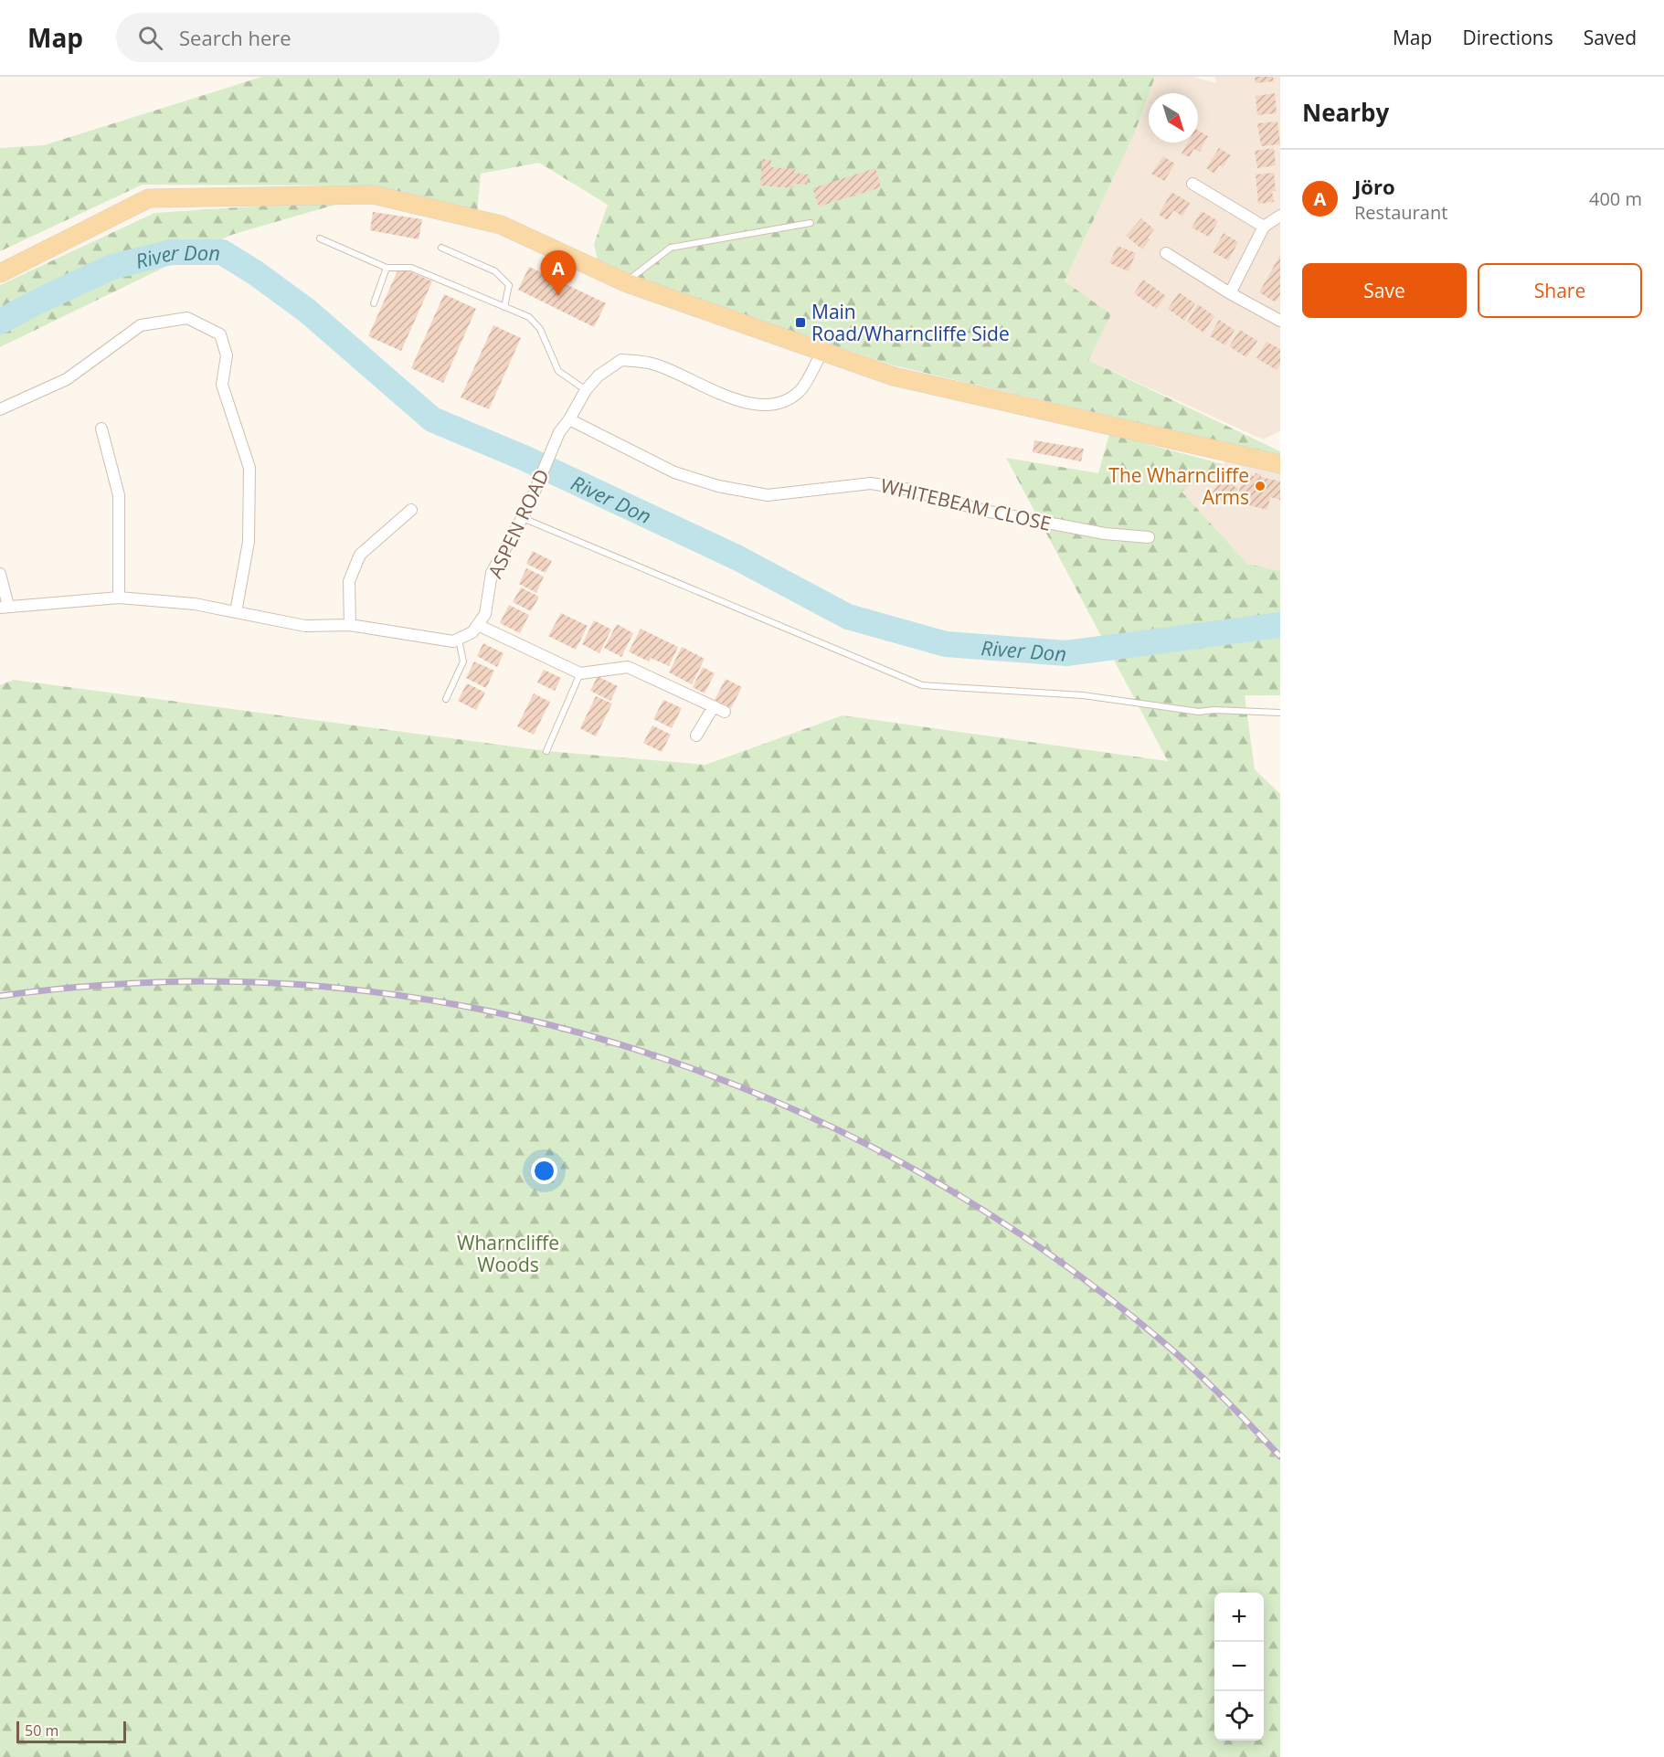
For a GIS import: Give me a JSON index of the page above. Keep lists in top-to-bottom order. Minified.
{"streets":{"street":["WHITEBEAM CLOSE","ASPEN ROAD"]},"crossings":[["WHITEBEAM CLOSE","ASPEN ROAD"]],"water":["River Don"],"parks":["Wharncliffe Woods"],"places":{"transit":["Main Road/Wharncliffe Side"],"other":["The Wharncliffe Arms"]},"scale_bar":"50 m","north":"bottom right","page":{"header":"Map","search":"Search here","nav":["Map","Directions","Saved"],"heading":"Nearby","list":[{"mark":"A","name":"Jöro","note":"Restaurant","value":"400 m"}],"buttons":["Save","Share"],"pins":"A","map_buttons":["+","−"],"scale":"50 m"}}
